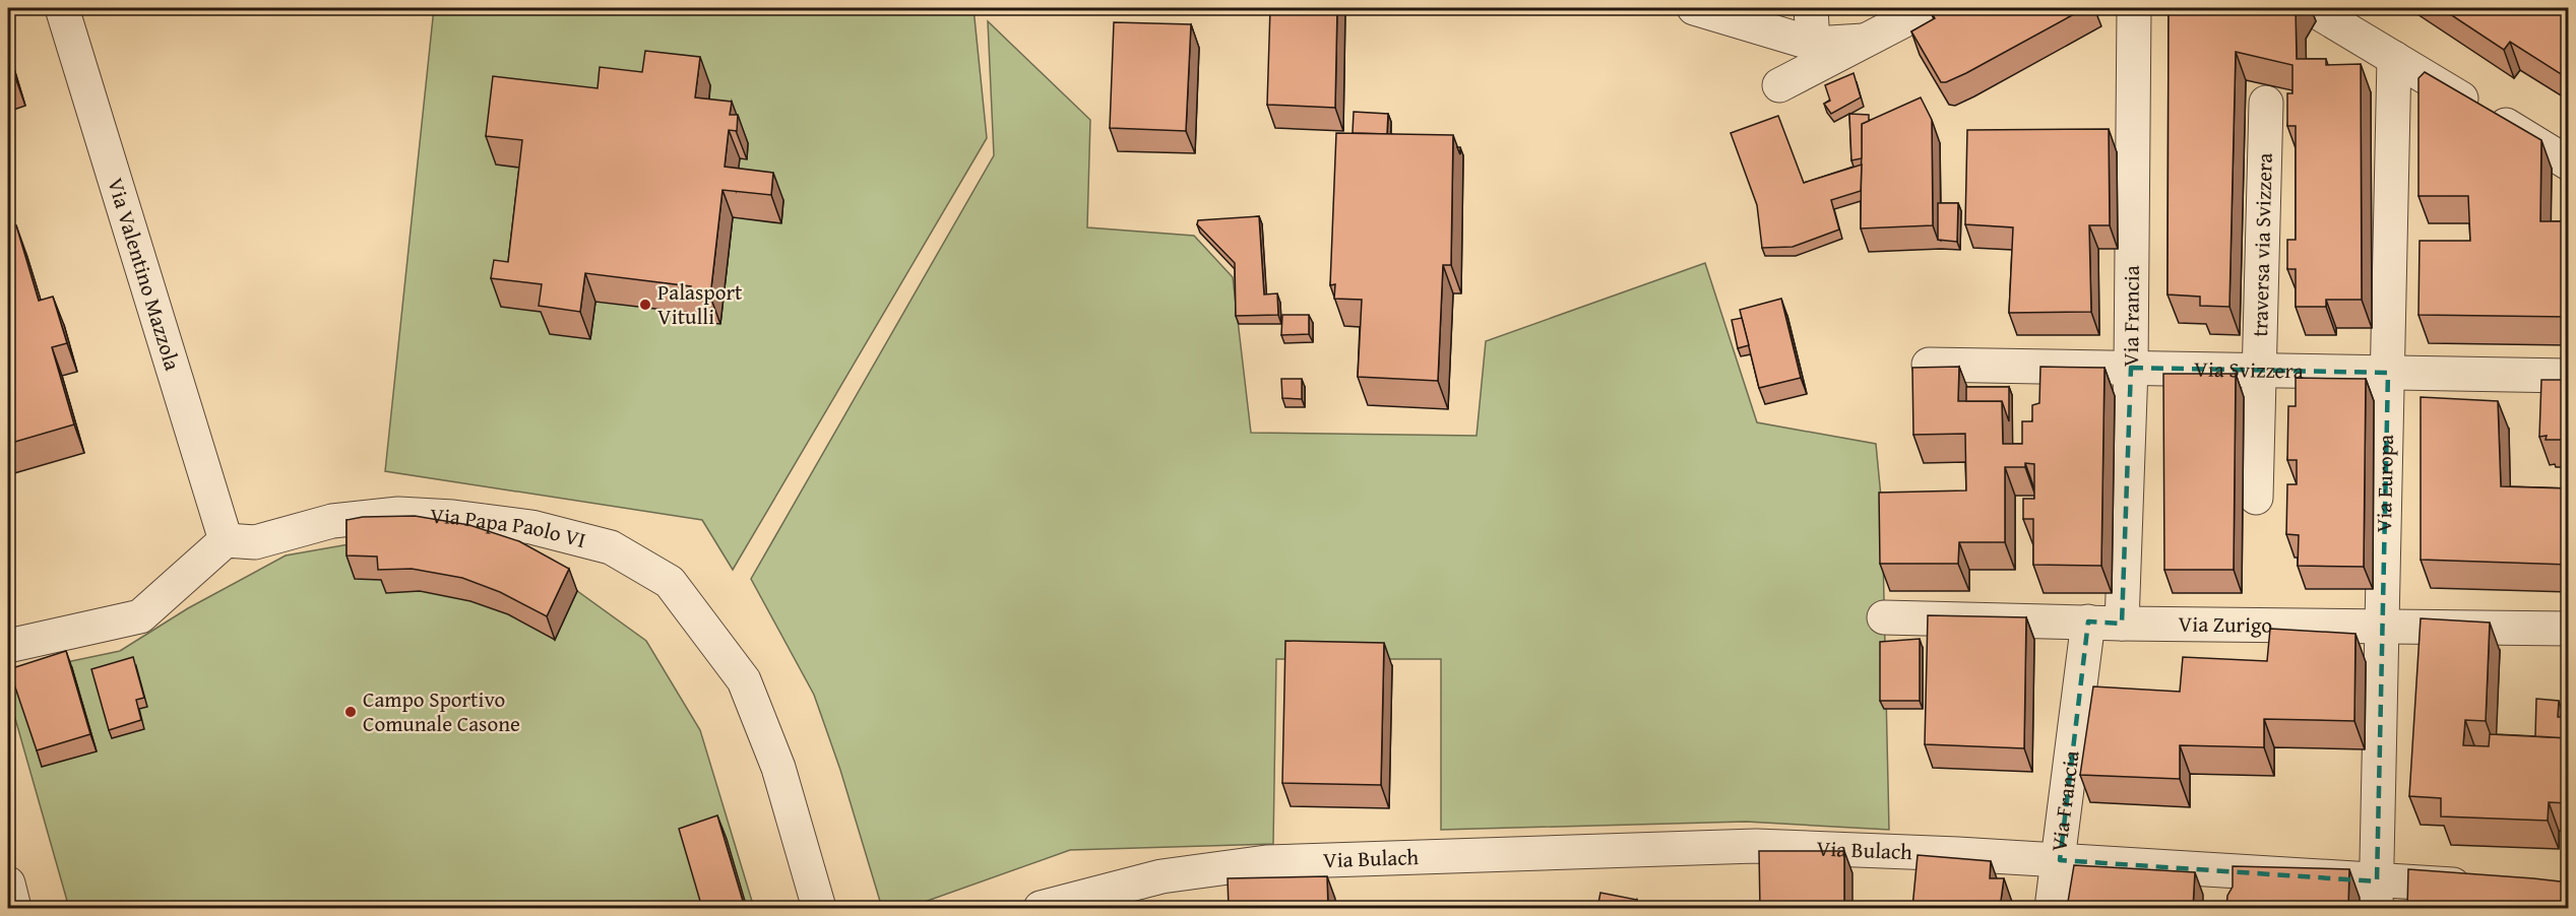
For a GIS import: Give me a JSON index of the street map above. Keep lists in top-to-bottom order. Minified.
{"streets":{"street":["traversa via Svizzera","Via Valentino Mazzola","Via Francia","Via Svizzera","Via Europa","Via Papa Paolo VI","Via Zurigo","Via Bulach"]},"crossings":[["traversa via Svizzera","Via Svizzera"],["Via Valentino Mazzola","Via Papa Paolo VI"],["Via Francia","Via Svizzera"],["Via Francia","Via Zurigo"],["Via Francia","Via Bulach"],["Via Svizzera","Via Europa"],["Via Europa","Via Zurigo"],["Via Europa","Via Bulach"]],"places":["Palasport Vitulli","Campo Sportivo Comunale Casone"]}
